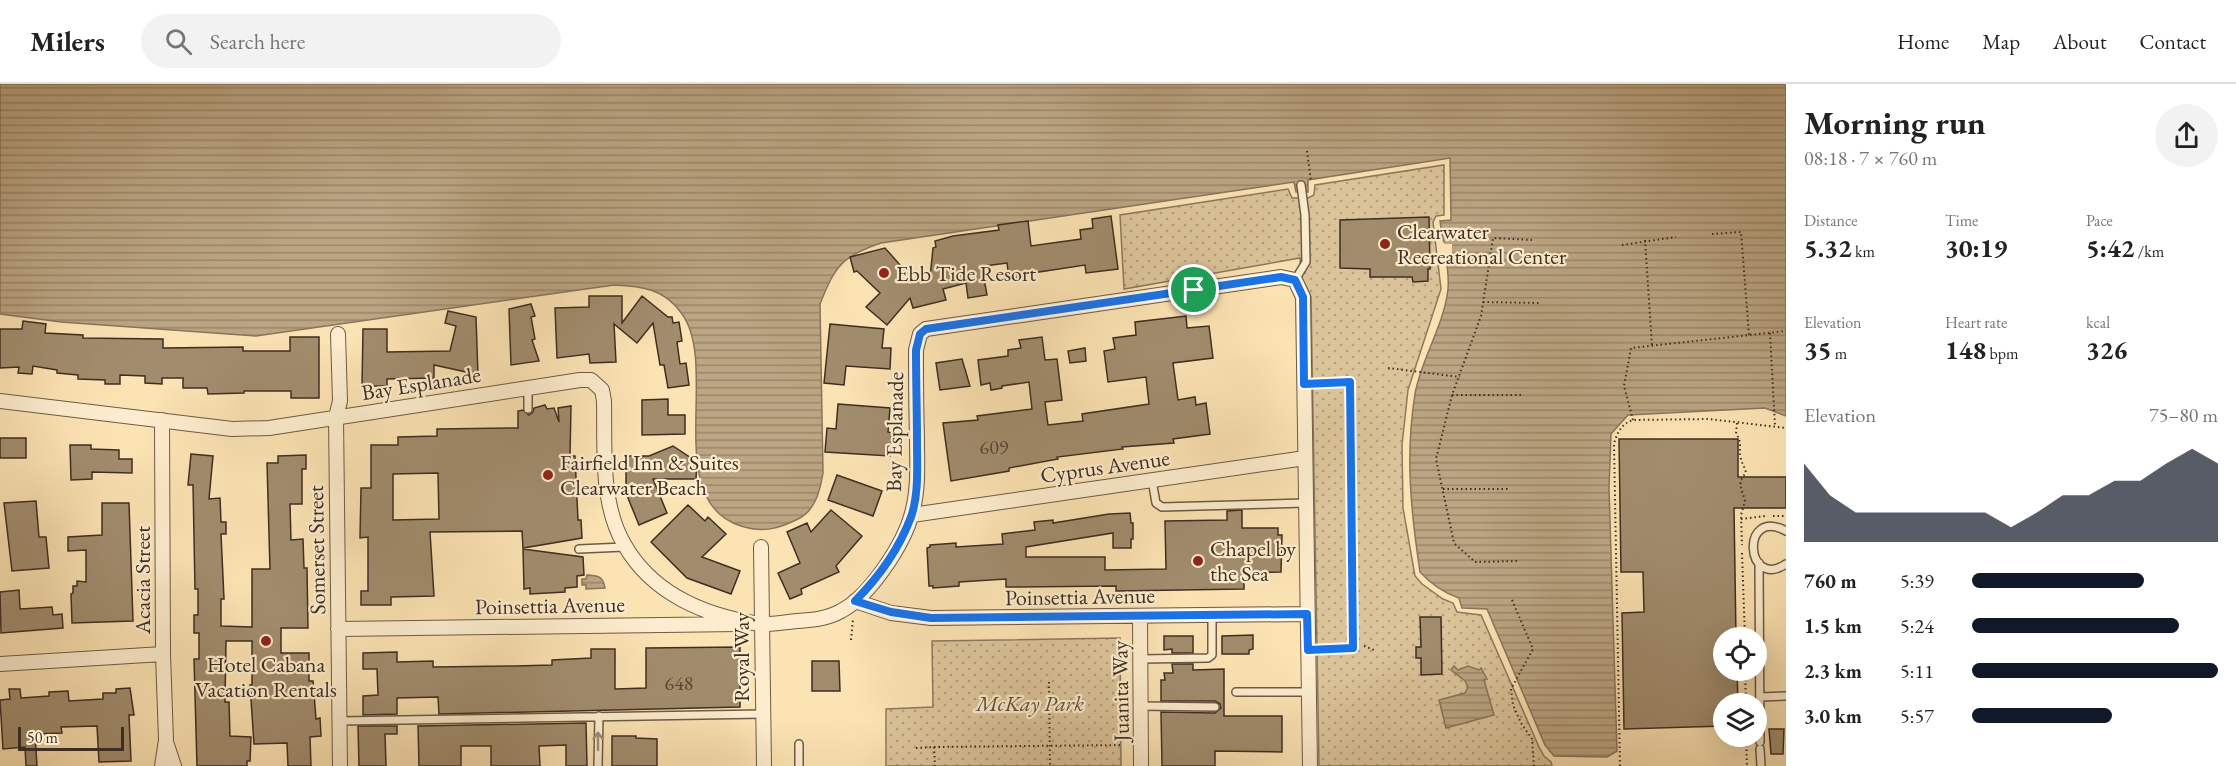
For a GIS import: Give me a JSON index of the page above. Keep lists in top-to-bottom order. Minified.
{"streets":{"street":["Bay Esplanade","Cyprus Avenue","Somerset Street","Acacia Street","Poinsettia Avenue","Royal Way","Juanita Way"]},"crossings":[["Bay Esplanade","Cyprus Avenue"],["Bay Esplanade","Somerset Street"],["Bay Esplanade","Acacia Street"],["Bay Esplanade","Poinsettia Avenue"],["Bay Esplanade","Royal Way"],["Somerset Street","Poinsettia Avenue"],["Poinsettia Avenue","Royal Way"],["Poinsettia Avenue","Juanita Way"]],"parks":["McKay Park"],"places":["Clearwater Recreational Center","Ebb Tide Resort","Fairfield Inn & Suites Clearwater Beach","Chapel by the Sea","Hotel Cabana Vacation Rentals"],"house_numbers":["609","648"],"scale_bar":"50 m","page":{"header":"Milers","search":"Search here","nav":["Home","Map","About","Contact"],"heading":["Morning run","08:18 · 7 × 760 m"],"stats":[["Distance","5.32 km"],["Time","30:19"],["Pace","5:42 /km"],["Elevation","35 m"],["Heart rate","148 bpm"],["kcal","326"]],"chart":["Elevation","75–80 m"],"list":[{"name":"760 m","note":"5:39"},{"name":"1.5 km","note":"5:24"},{"name":"2.3 km","note":"5:11"},{"name":"3.0 km","note":"5:57"}],"scale":"50 m"}}
